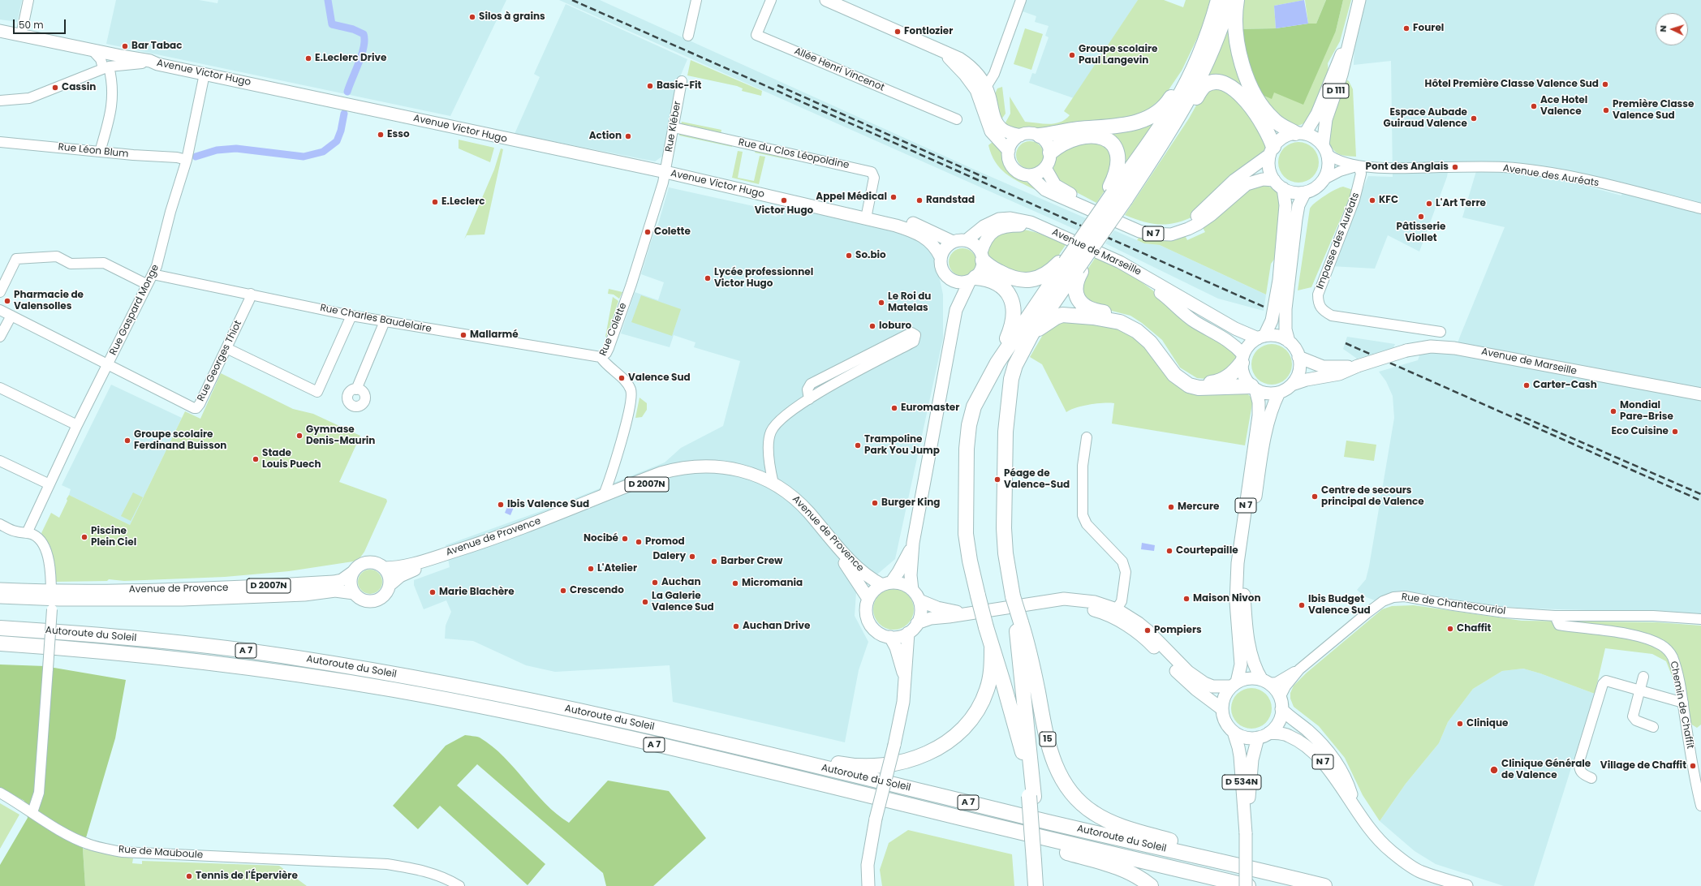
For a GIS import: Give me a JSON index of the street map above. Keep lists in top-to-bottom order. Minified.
{"streets":{"highway":["Autoroute du Soleil","A 7","15"],"main road":["Avenue Victor Hugo","D 111","N 7","Avenue de Marseille","D 2007N","Avenue de Provence","D 534N"],"street":["Allée Henri Vincenot","Rue Kléber","Rue Léon Blum","Rue du Clos Léopoldine","Avenue des Auréats","Impasse des Auréats","Rue Gaspard Monge","Rue Charles Baudelaire","Rue Colette","Rue Georges Thiot","Rue de Chantecouriol","Chemin de Chaffit","Rue de Mauboule"]},"crossings":[["Avenue Victor Hugo","Rue Kléber"],["Avenue Victor Hugo","Rue du Clos Léopoldine"],["Avenue Victor Hugo","Avenue de Marseille"],["Avenue Victor Hugo","Rue Gaspard Monge"],["Avenue Victor Hugo","Rue Colette"],["D 111","Avenue des Auréats"],["D 111","N 7"],["Rue Kléber","Rue du Clos Léopoldine"],["Rue Kléber","Rue Colette"],["Rue Léon Blum","Rue Gaspard Monge"],["Avenue des Auréats","N 7"],["Avenue des Auréats","Impasse des Auréats"],["N 7","Avenue de Marseille"],["N 7","Rue de Chantecouriol"],["N 7","D 534N"],["Rue Gaspard Monge","Rue Charles Baudelaire"],["Rue Gaspard Monge","Rue Georges Thiot"],["Rue Charles Baudelaire","Rue Colette"],["Rue Charles Baudelaire","Rue Georges Thiot"],["Rue Colette","Avenue de Provence"],["Rue de Chantecouriol","Chemin de Chaffit"],["Rue de Chantecouriol","D 534N"],["Autoroute du Soleil","15"],["Autoroute du Soleil","D 534N"]],"places":["Silos à grains","Fourel","Fontlozier","Bar Tabac","Groupe scolaire Paul Langevin","E.Leclerc Drive","Hôtel Première Classe Valence Sud","Basic-Fit","Cassin","Ace Hotel Valence","Première Classe Valence Sud","Espace Aubade Guiraud Valence","Esso","Action","Pont des Anglais","Appel Médical","Victor Hugo","Randstad","KFC","E.Leclerc","L'Art Terre","Pâtisserie Viollet","Colette","So.bio","Lycée professionnel Victor Hugo","Pharmacie de Valensolles","Le Roi du Matelas","Ioburo","Mallarmé","Valence Sud","Carter-Cash","Euromaster","Mondial Pare-Brise","Eco Cuisine","Gymnase Denis-Maurin","Groupe scolaire Ferdinand Buisson","Trampoline Park You Jump","Stade Louis Puech","Péage de Valence-Sud","Centre de secours principal de Valence","Burger King","Ibis Valence Sud","Mercure","Piscine Plein Ciel","Nocibé","Promod","Courtepaille","Dalery","Barber Crew","L'Atelier","Auchan","Micromania","Crescendo","Marie Blachère","Maison Nivon","La Galerie Valence Sud","Ibis Budget Valence Sud","Auchan Drive","Chaffit","Pompiers","Clinique","Village de Chaffit","Clinique Générale de Valence","Tennis de l'Épervière"],"scale_bar":"50 m","north":"left"}
